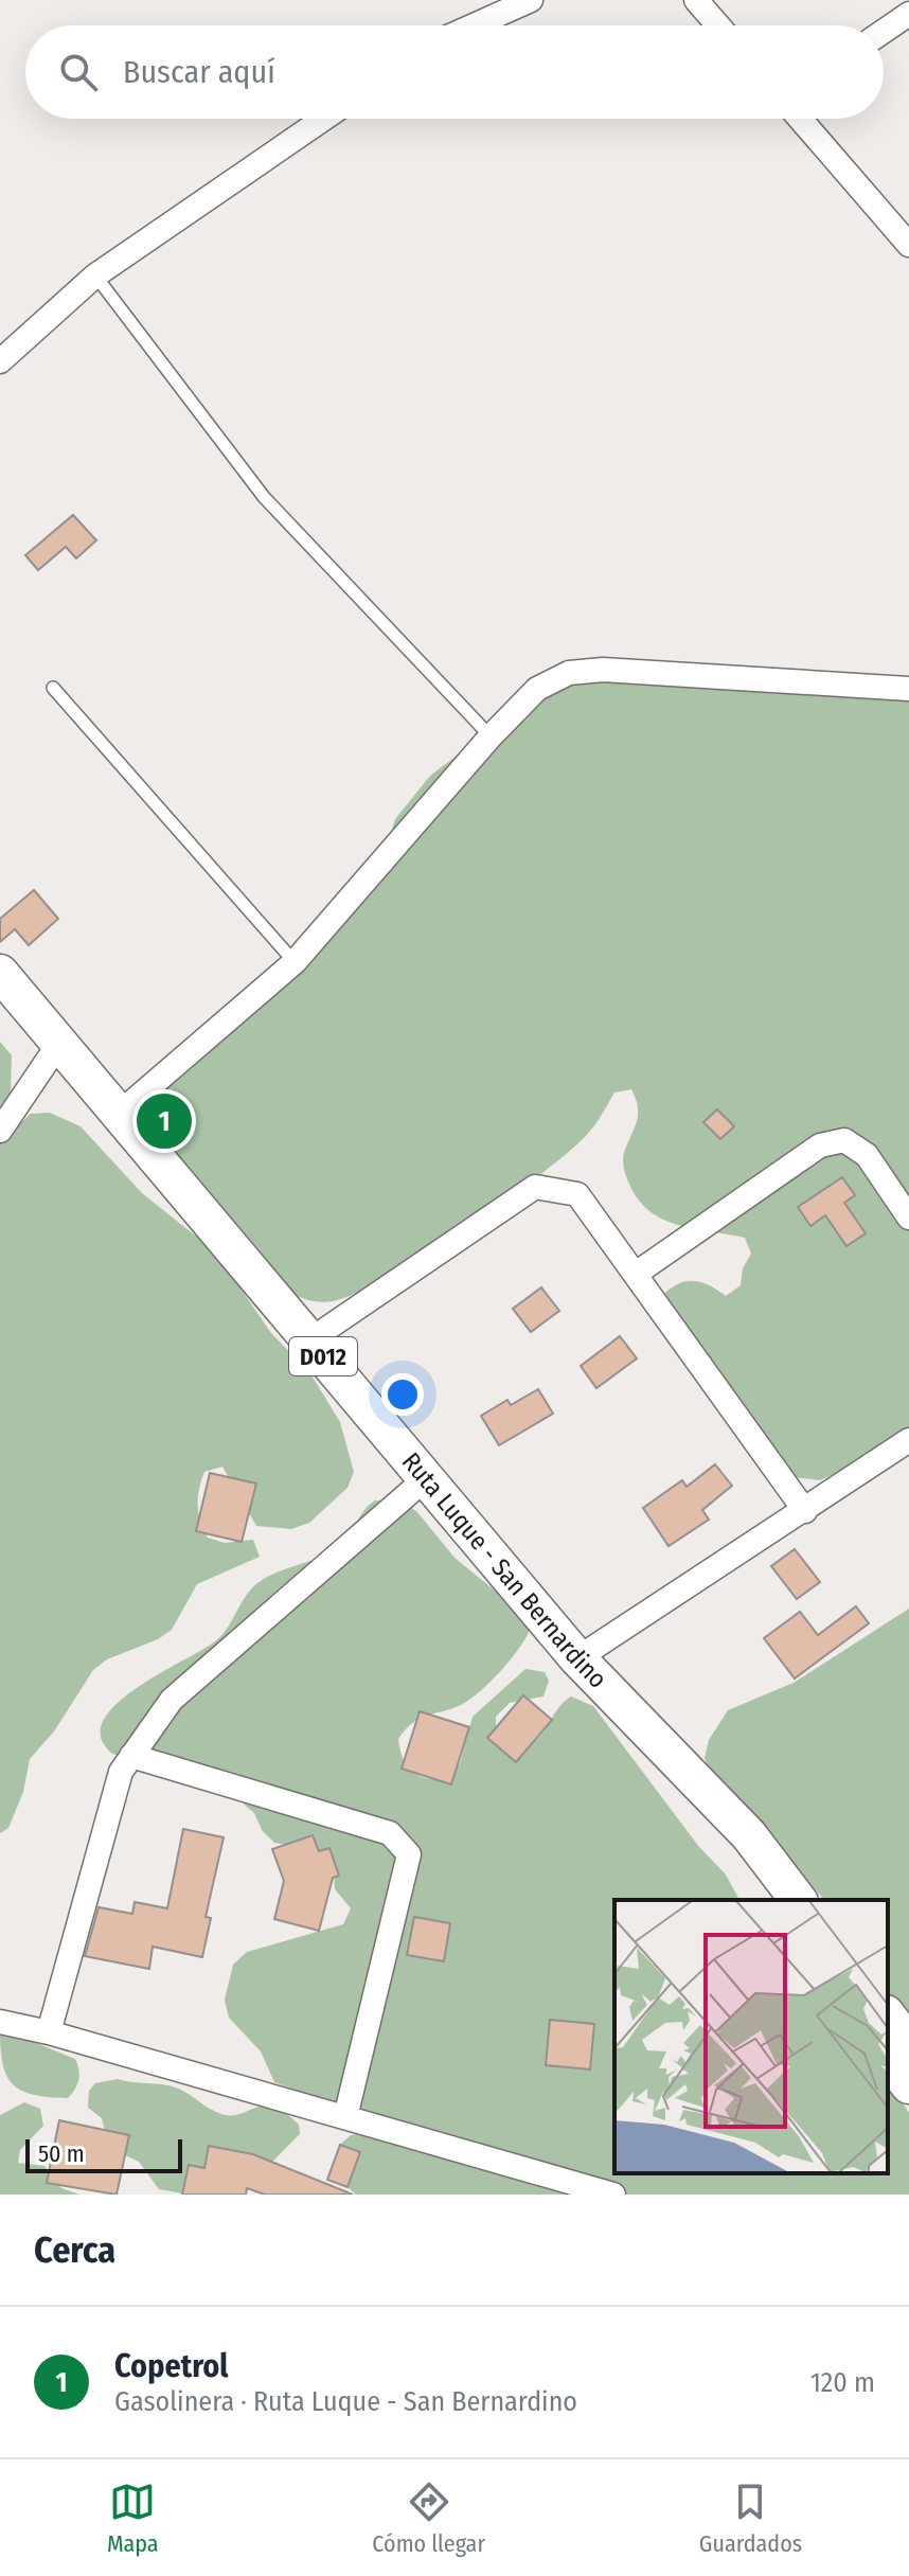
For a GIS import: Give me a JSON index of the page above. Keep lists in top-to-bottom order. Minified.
{"streets":{"main road":["D012","Ruta Luque - San Bernardino"]},"crossings":[["D012","Ruta Luque - San Bernardino"]],"scale_bar":"50 m","page":{"search":"Buscar aquí","pins":"1","scale":"50 m","heading":"Cerca","list":[{"mark":"1","name":"Copetrol","note":"Gasolinera · Ruta Luque - San Bernardino","value":"120 m"}],"nav":["Mapa","Cómo llegar","Guardados"]}}
